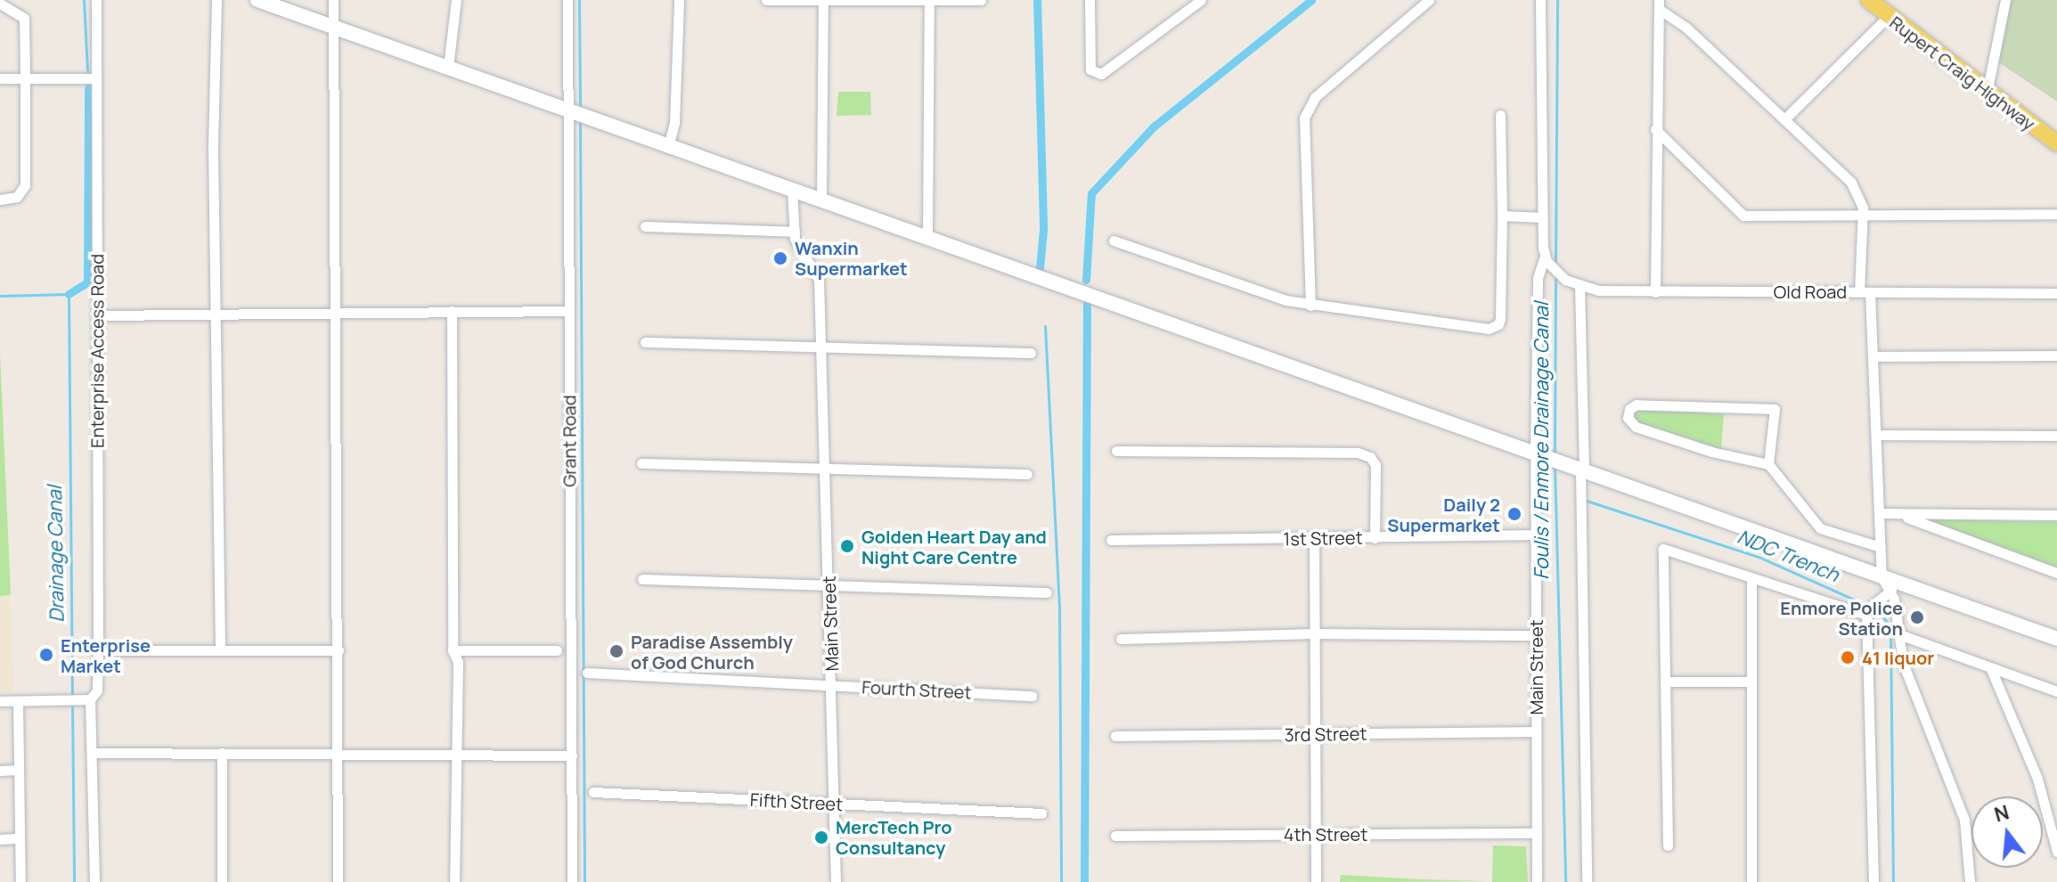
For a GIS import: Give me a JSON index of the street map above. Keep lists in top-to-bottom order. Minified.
{"streets":{"main road":["Rupert Craig Highway"],"street":["Old Road","Enterprise Access Road","Grant Road","1st Street","Main Street","Fourth Street","3rd Street","Fifth Street","4th Street"]},"crossings":[["Old Road","Main Street"],["1st Street","Main Street"],["Main Street","Fourth Street"],["Main Street","3rd Street"],["Main Street","Fifth Street"],["Main Street","4th Street"]],"water":["Foulis / Enmore Drainage Canal","Drainage Canal","NDC Trench"],"places":["Wanxin Supermarket","Daily 2 Supermarket","Golden Heart Day and Night Care Centre","Enmore Police Station","Paradise Assembly of God Church","Enterprise Market","41 liquor","MercTech Pro Consultancy"],"north":"top"}
